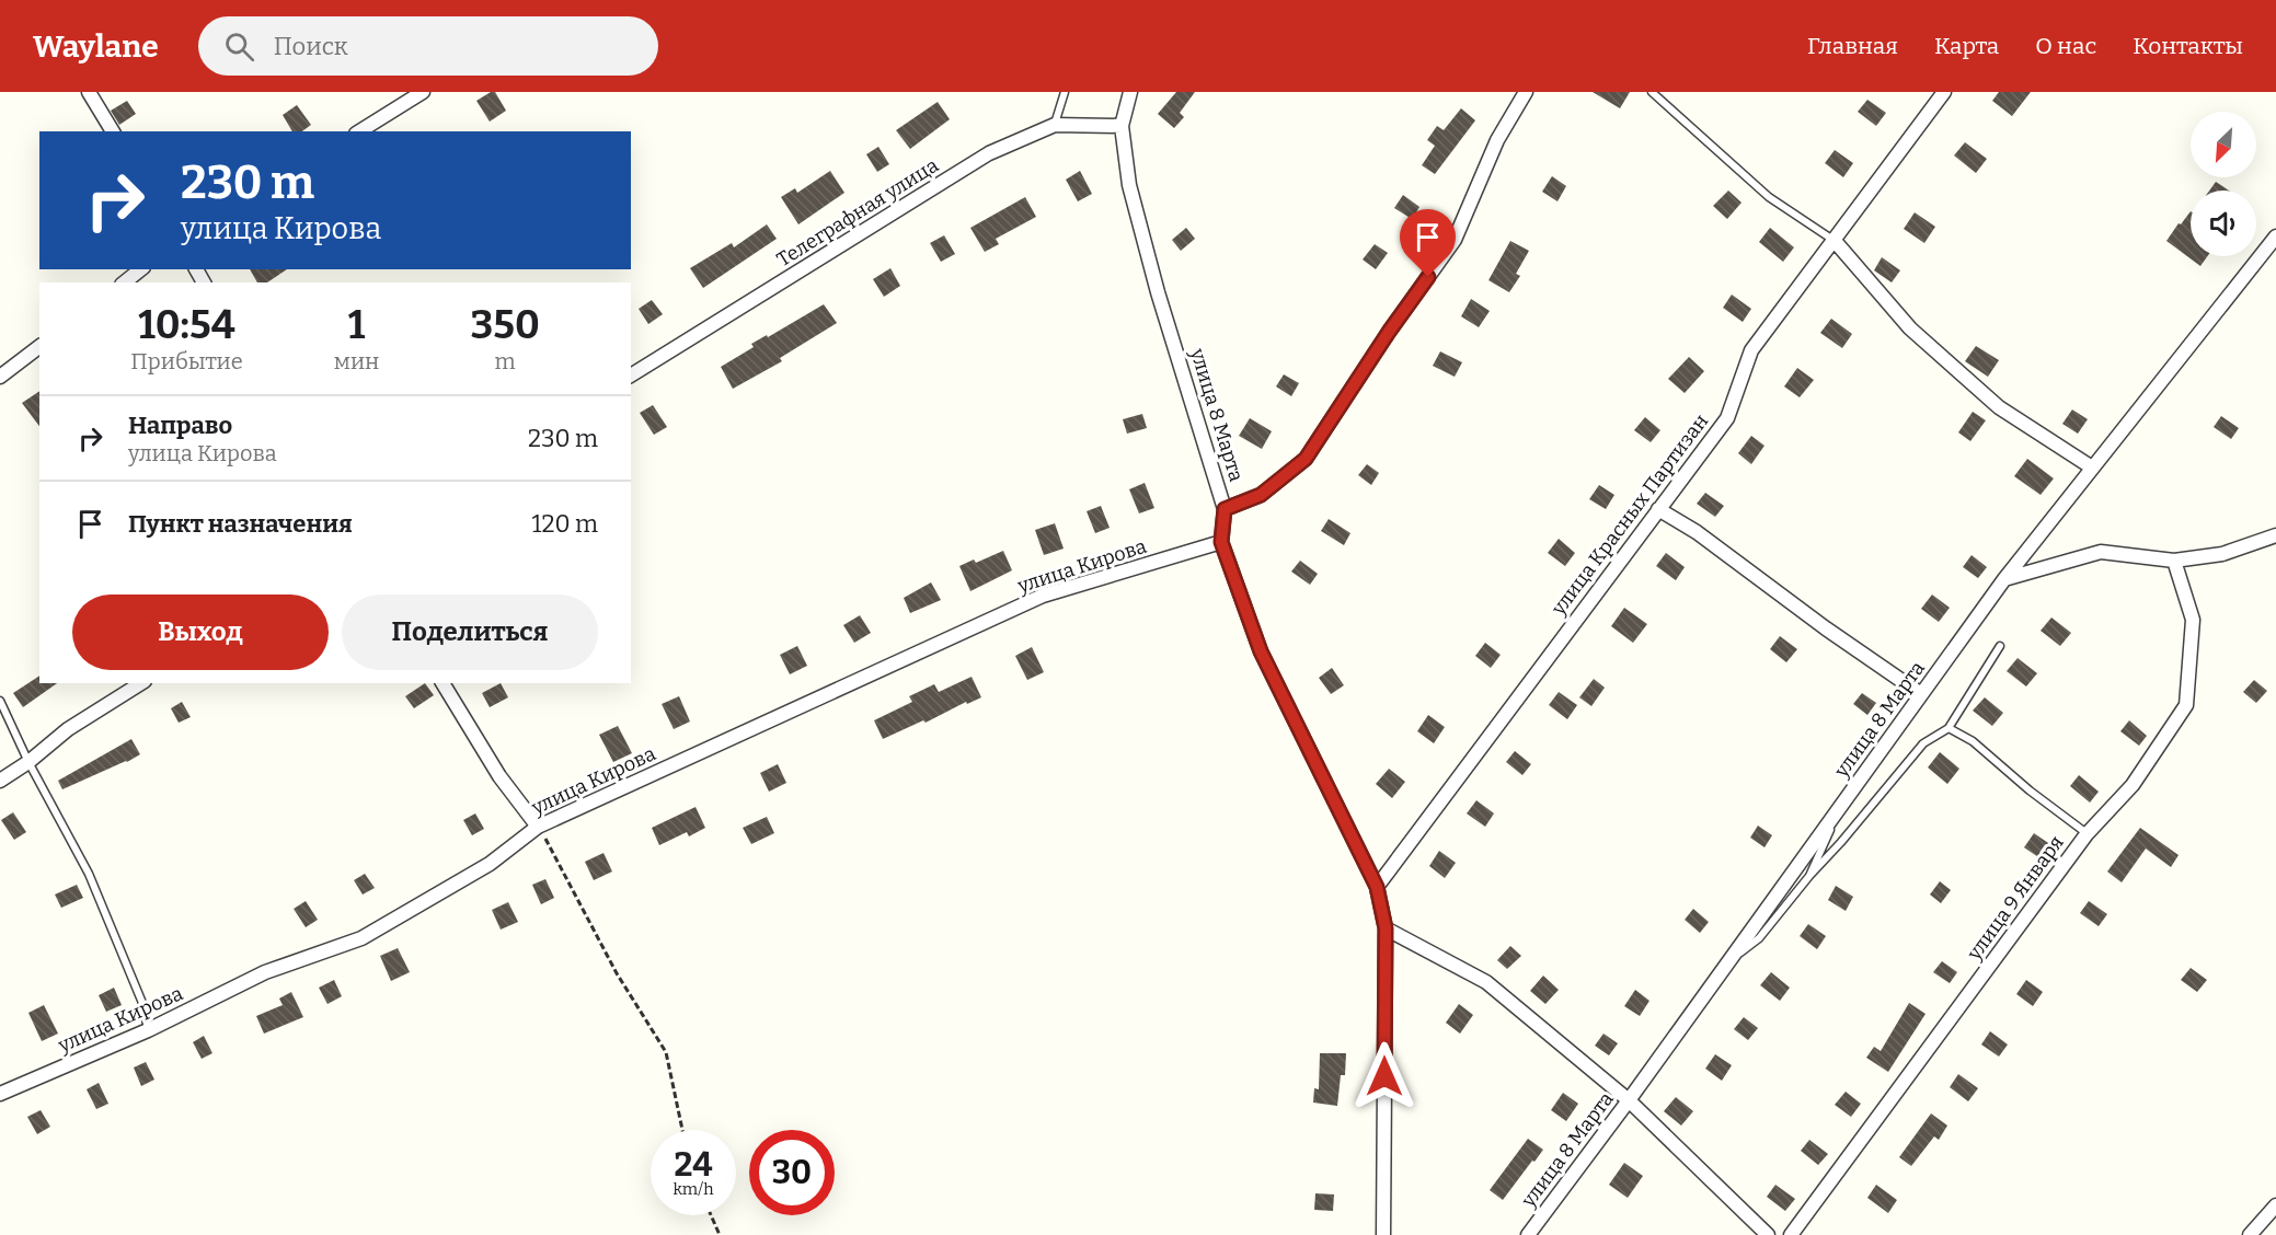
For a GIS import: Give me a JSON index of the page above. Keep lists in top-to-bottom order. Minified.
{"streets":{"street":["Телеграфная улица","улица 8 Марта","улица Красных Партизан","улица Кирова","улица 9 Января"]},"crossings":[["Телеграфная улица","улица 8 Марта"],["улица 8 Марта","улица Красных Партизан"],["улица 8 Марта","улица Кирова"]],"north":"bottom left","page":{"header":"Waylane","search":"Поиск","nav":["Главная","Карта","О нас","Контакты"],"turn":["230 m","улица Кирова"],"eta":["10:54","Прибытие","1","мин","350","m"],"list":[{"name":"Направо","note":"улица Кирова","value":"230 m"},{"name":"Пункт назначения","value":"120 m"}],"buttons":["Выход","Поделиться"],"speed":"24 km/h","limit":"30"}}
